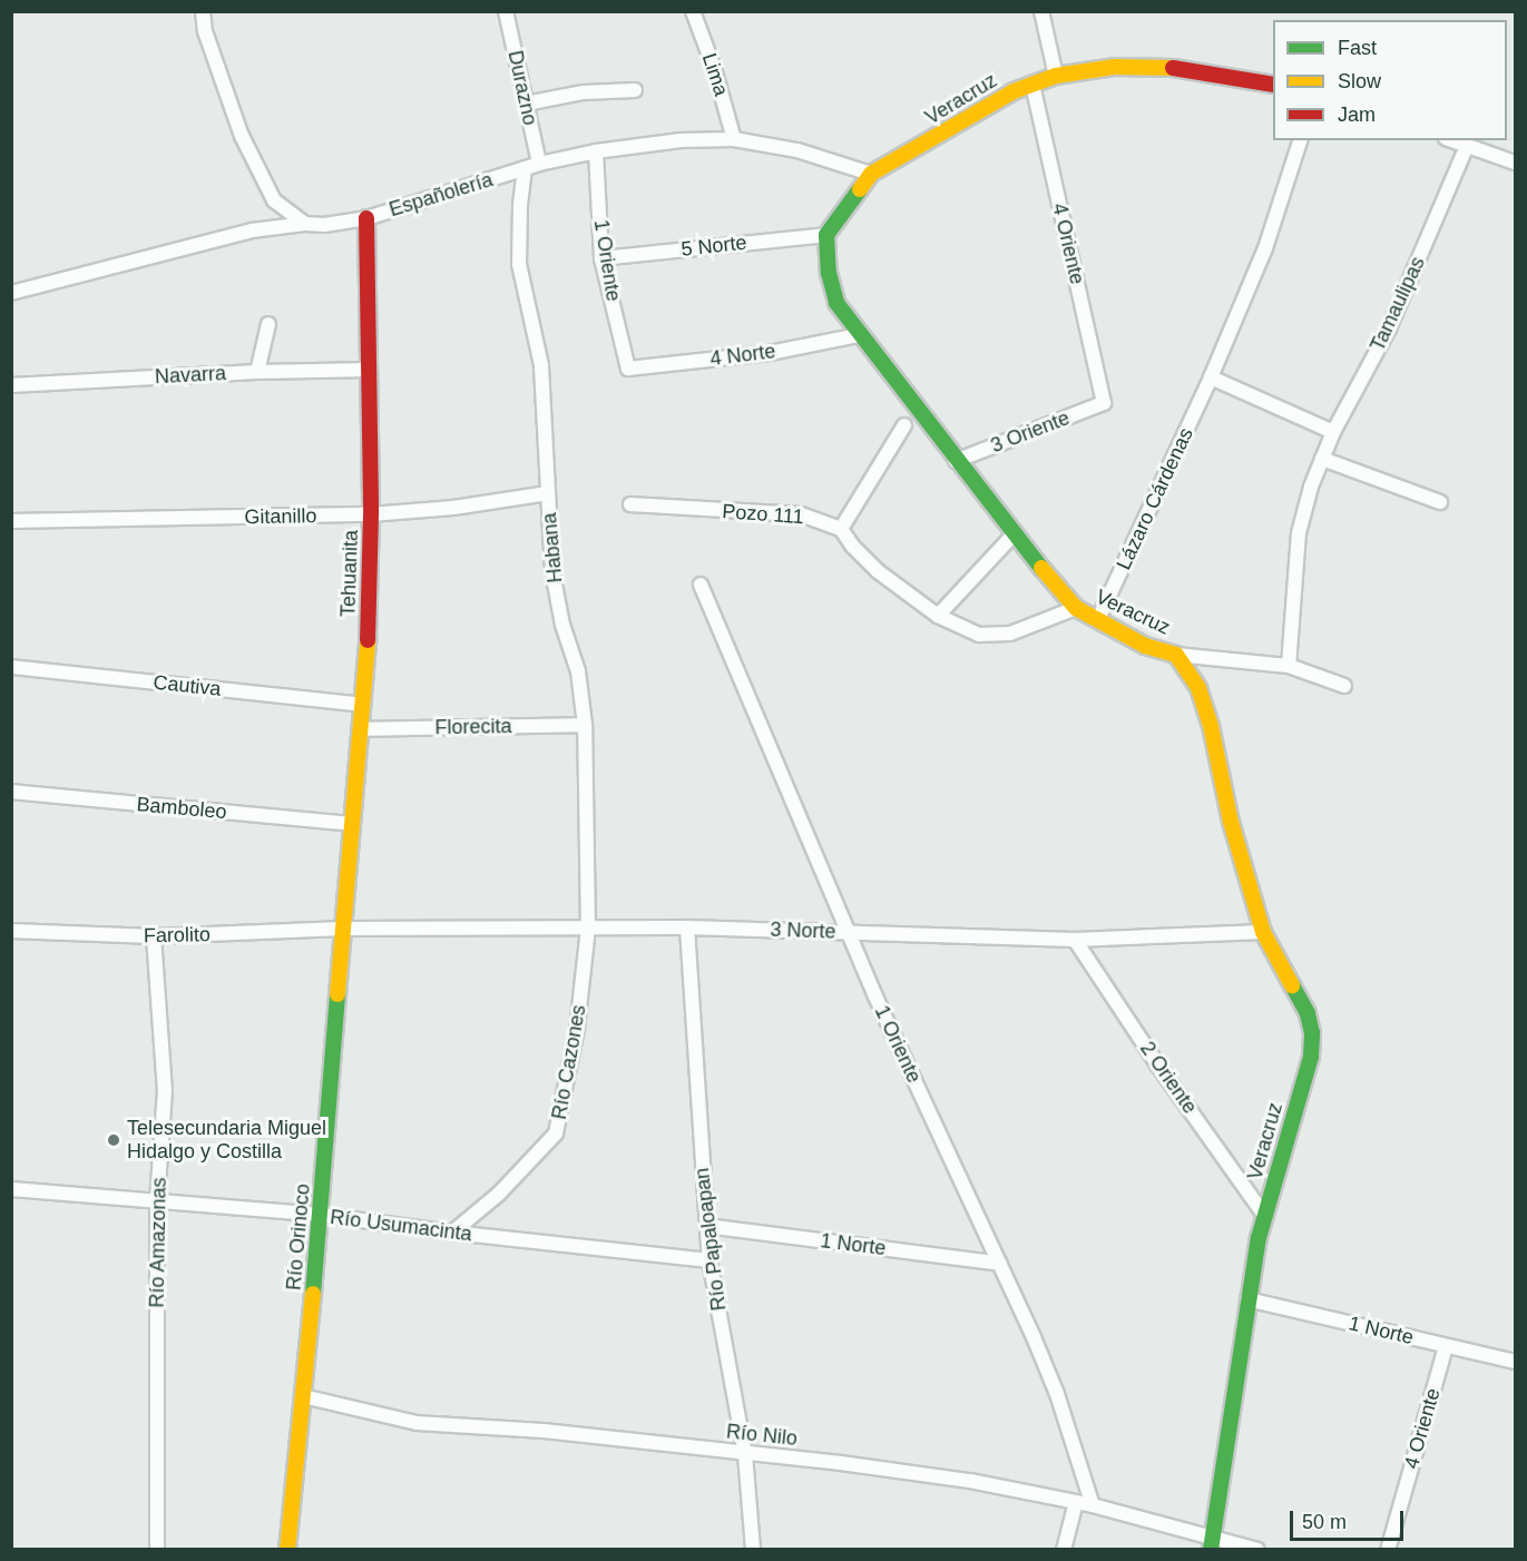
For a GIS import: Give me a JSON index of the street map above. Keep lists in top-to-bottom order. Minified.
{"streets":{"street":["Lima","Durazno","Veracruz","Españolería","4 Oriente","5 Norte","1 Oriente","Tamaulipas","4 Norte","Navarra","3 Oriente","Lázaro Cárdenas","Pozo 111","Gitanillo","Habana","Tehuanita","Cautiva","Florecita","Bamboleo","3 Norte","Farolito","Río Cazones","2 Oriente","Río Usumacinta","Río Orinoco","Río Papaloapan","Río Amazonas","1 Norte","Río Nilo"]},"crossings":[["Lima","Españolería"],["Durazno","Españolería"],["Veracruz","Españolería"],["Veracruz","4 Oriente"],["Veracruz","5 Norte"],["Veracruz","4 Norte"],["Veracruz","3 Oriente"],["Veracruz","Lázaro Cárdenas"],["Veracruz","3 Norte"],["Veracruz","2 Oriente"],["Veracruz","1 Norte"],["Veracruz","Río Nilo"],["Españolería","1 Oriente"],["Españolería","Habana"],["Españolería","Tehuanita"],["4 Oriente","3 Oriente"],["4 Oriente","1 Norte"],["5 Norte","1 Oriente"],["1 Oriente","4 Norte"],["1 Oriente","3 Norte"],["1 Oriente","1 Norte"],["1 Oriente","Río Nilo"],["Navarra","Tehuanita"],["Gitanillo","Habana"],["Gitanillo","Tehuanita"],["Habana","Florecita"],["Habana","3 Norte"],["Habana","Río Cazones"],["Tehuanita","Cautiva"],["Tehuanita","Florecita"],["Tehuanita","Bamboleo"],["Tehuanita","3 Norte"],["Tehuanita","Farolito"],["Tehuanita","Río Orinoco"],["3 Norte","Farolito"],["3 Norte","Río Cazones"],["3 Norte","2 Oriente"],["3 Norte","Río Orinoco"],["3 Norte","Río Papaloapan"],["Farolito","Río Orinoco"],["Farolito","Río Amazonas"],["Río Cazones","Río Usumacinta"],["Río Usumacinta","Río Orinoco"],["Río Usumacinta","Río Papaloapan"],["Río Usumacinta","Río Amazonas"],["Río Orinoco","Río Nilo"],["Río Papaloapan","1 Norte"],["Río Papaloapan","Río Nilo"]],"places":["Telesecundaria Miguel Hidalgo y Costilla"],"legend":["Fast","Slow","Jam"],"scale_bar":"50 m"}
